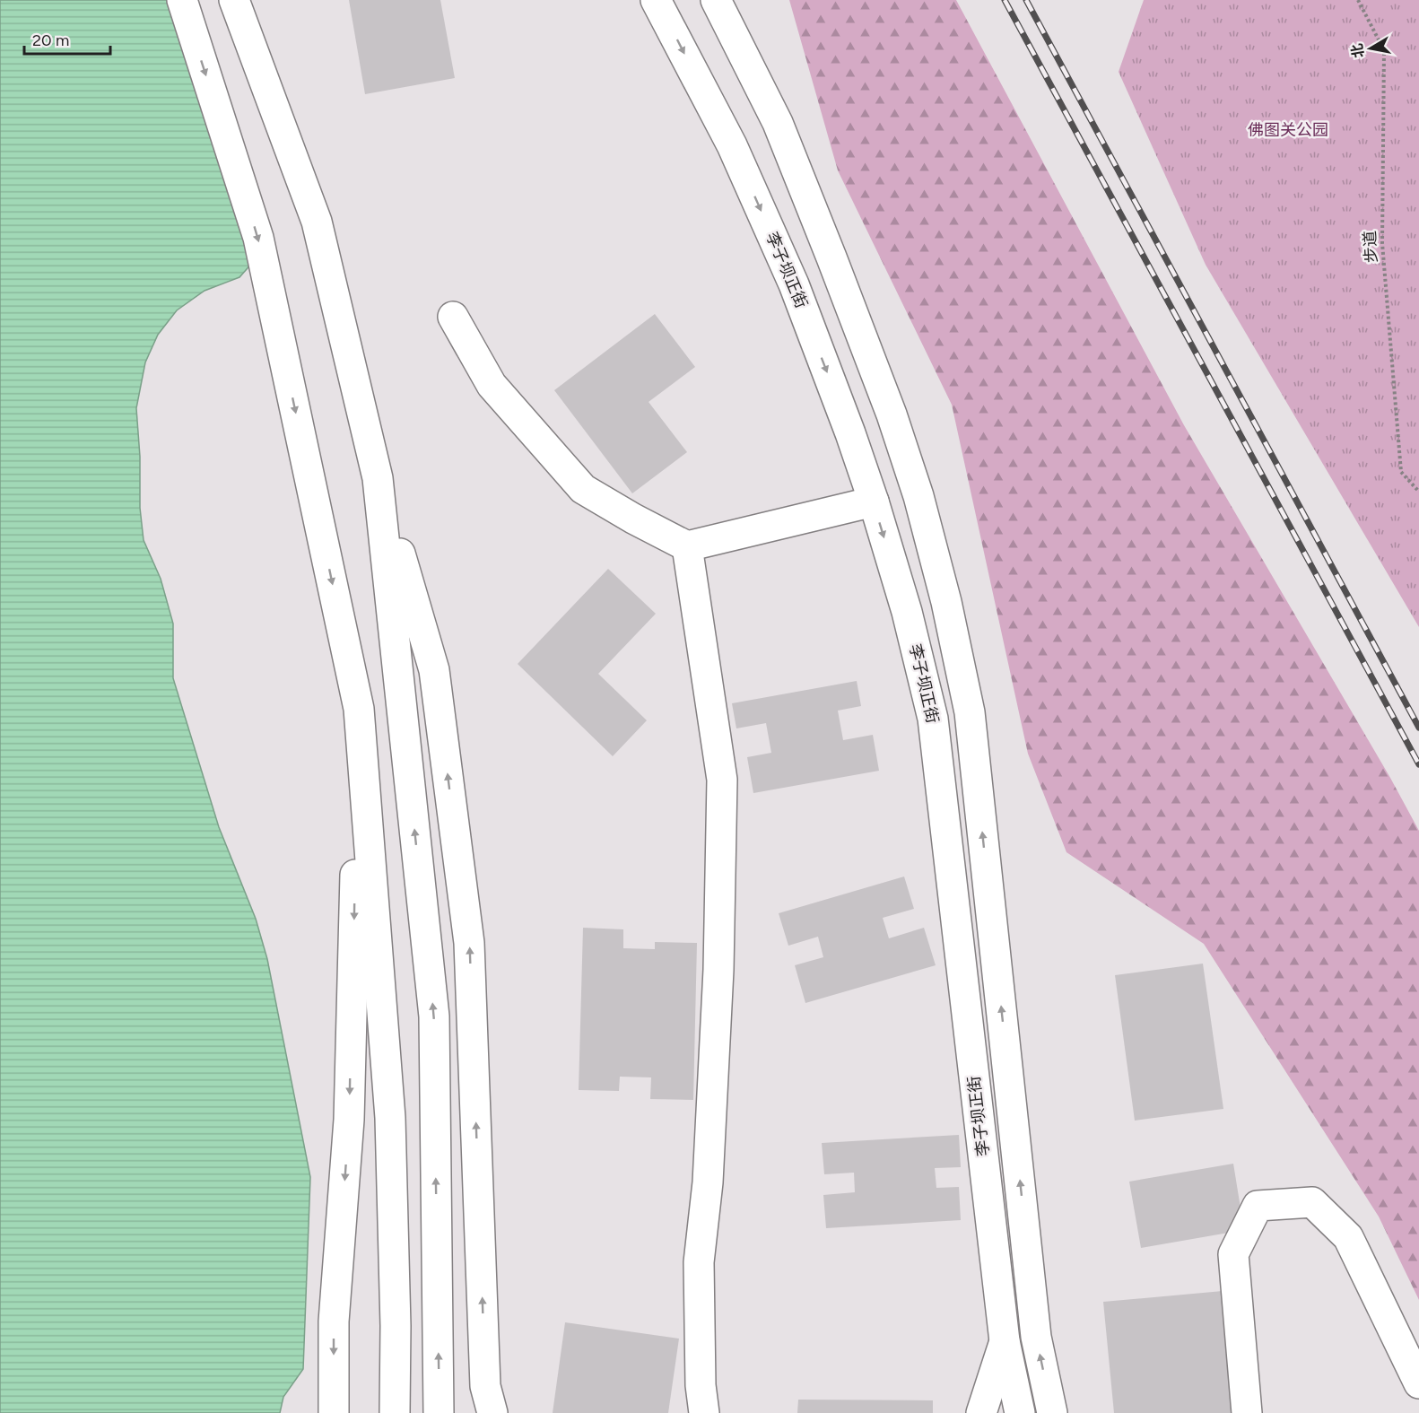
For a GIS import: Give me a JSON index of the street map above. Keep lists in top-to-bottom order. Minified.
{"streets":{"main road":["李子坝正街"],"path":["步道"]},"parks":["佛图关公园"],"scale_bar":"20 m","north":"left"}
